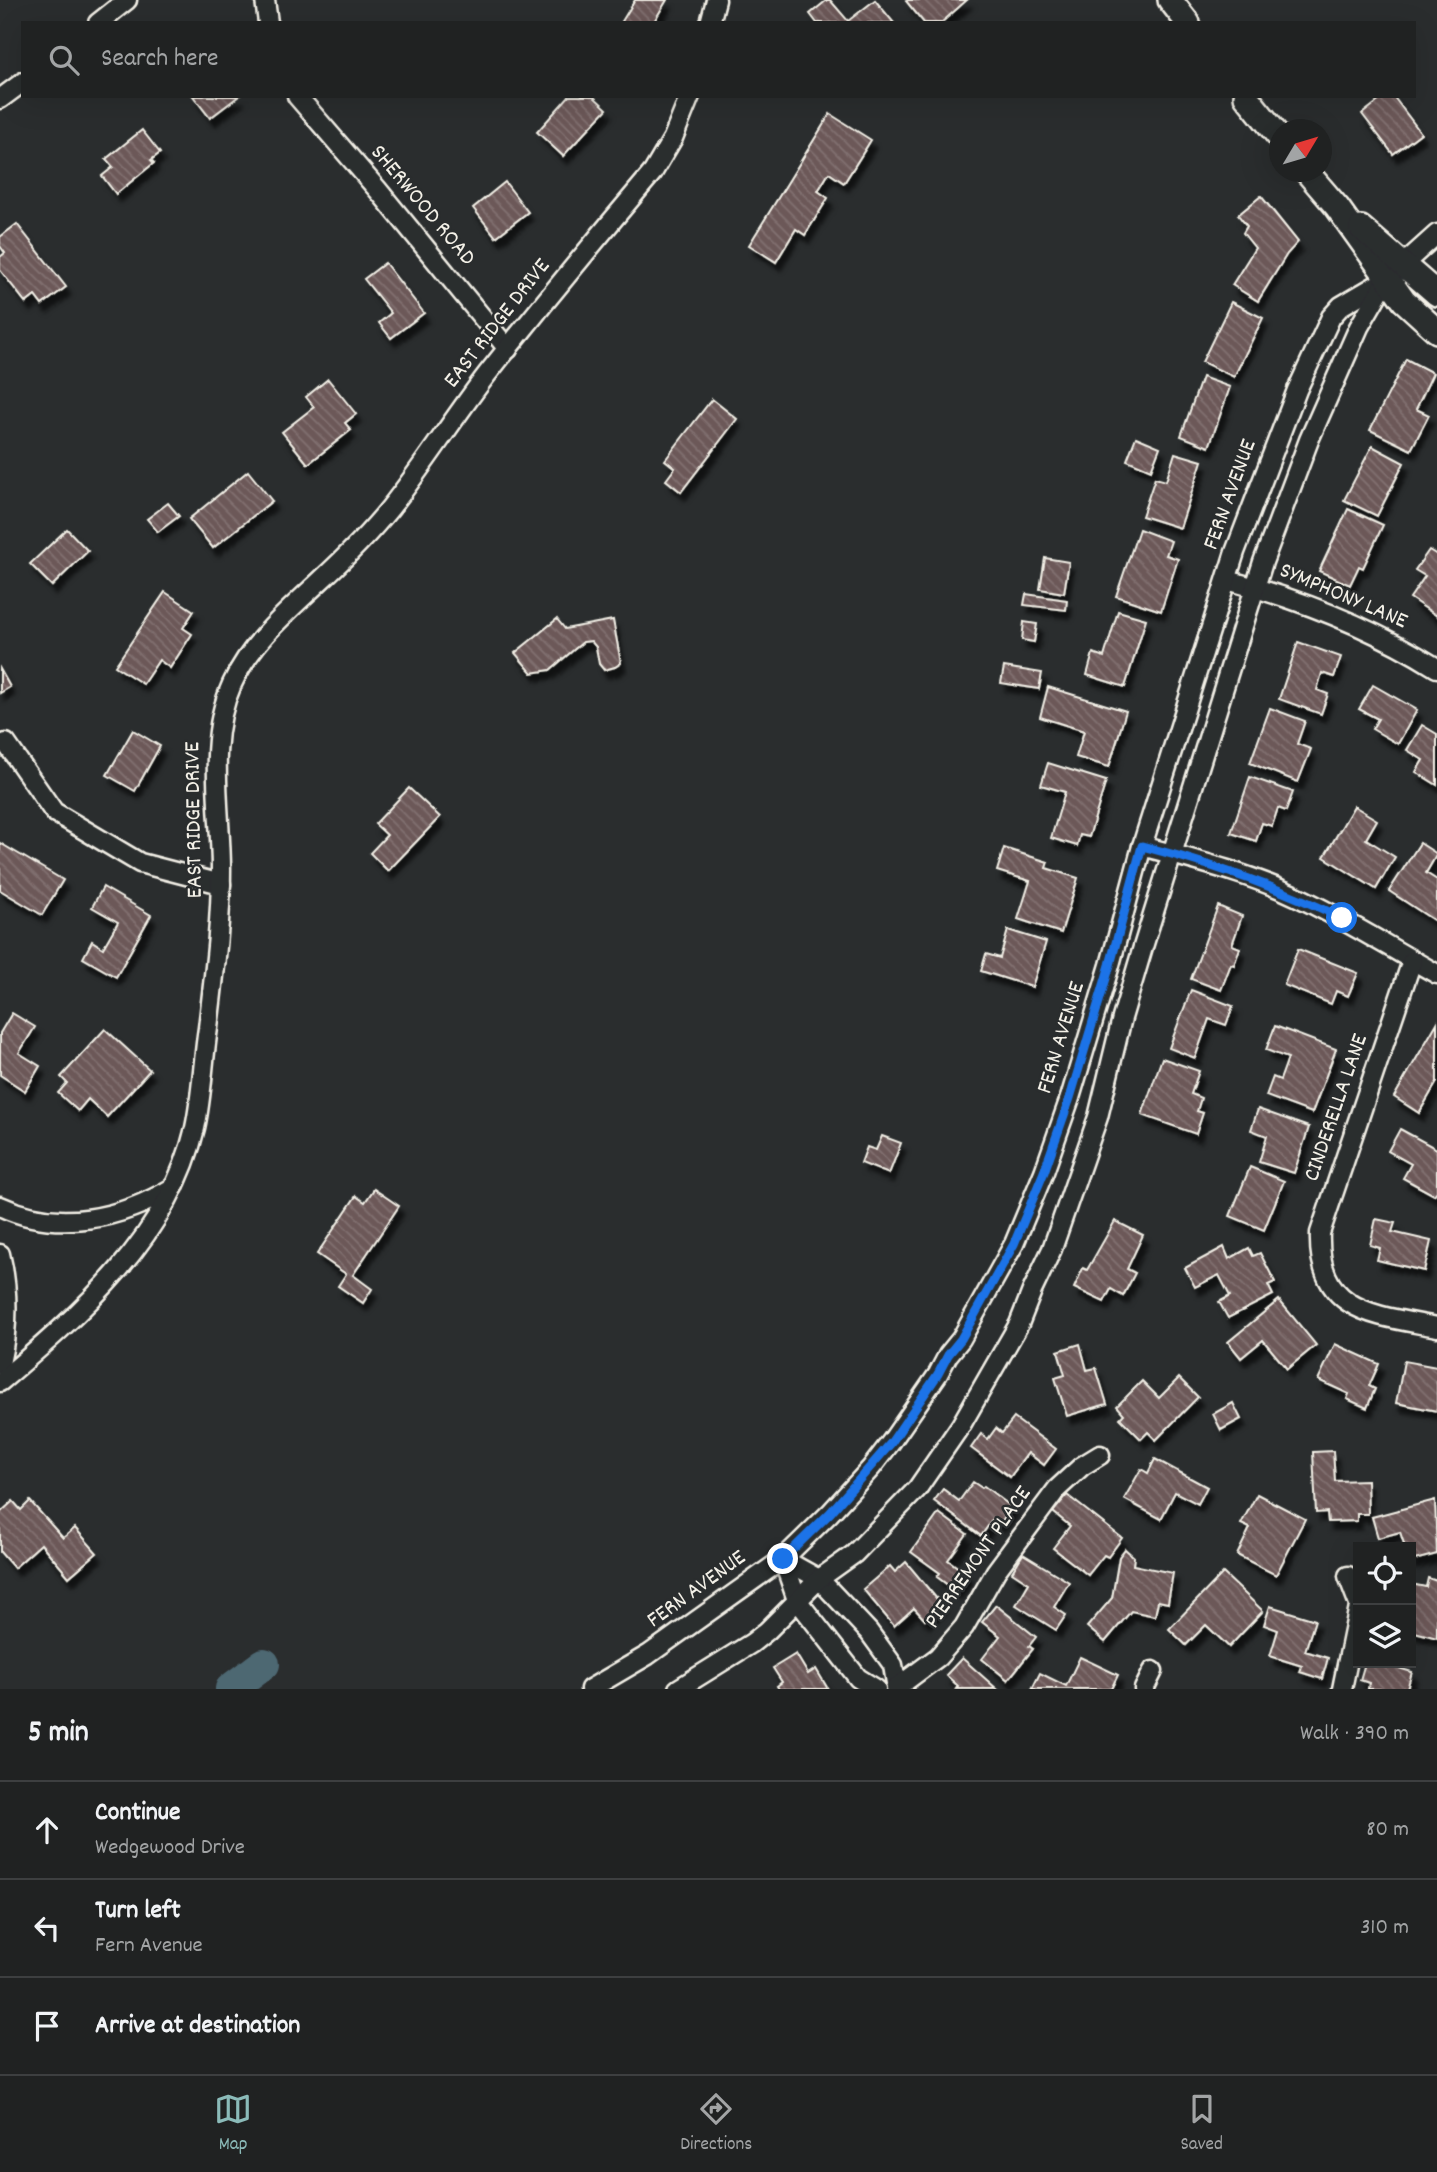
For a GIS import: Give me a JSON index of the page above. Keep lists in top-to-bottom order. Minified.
{"streets":{"street":["SHERWOOD ROAD","EAST RIDGE DRIVE","FERN AVENUE","SYMPHONY LANE","CINDERELLA LANE","PIERREMONT PLACE"]},"crossings":[["SHERWOOD ROAD","EAST RIDGE DRIVE"],["FERN AVENUE","SYMPHONY LANE"],["FERN AVENUE","PIERREMONT PLACE"]],"north":"top right","page":{"search":"Search here","heading":["5 min","Walk · 390 m"],"list":[["Continue","Wedgewood Drive","80 m"],["Turn left","Fern Avenue","310 m"],"Arrive at destination"],"nav":["Map","Directions","Saved"]}}
